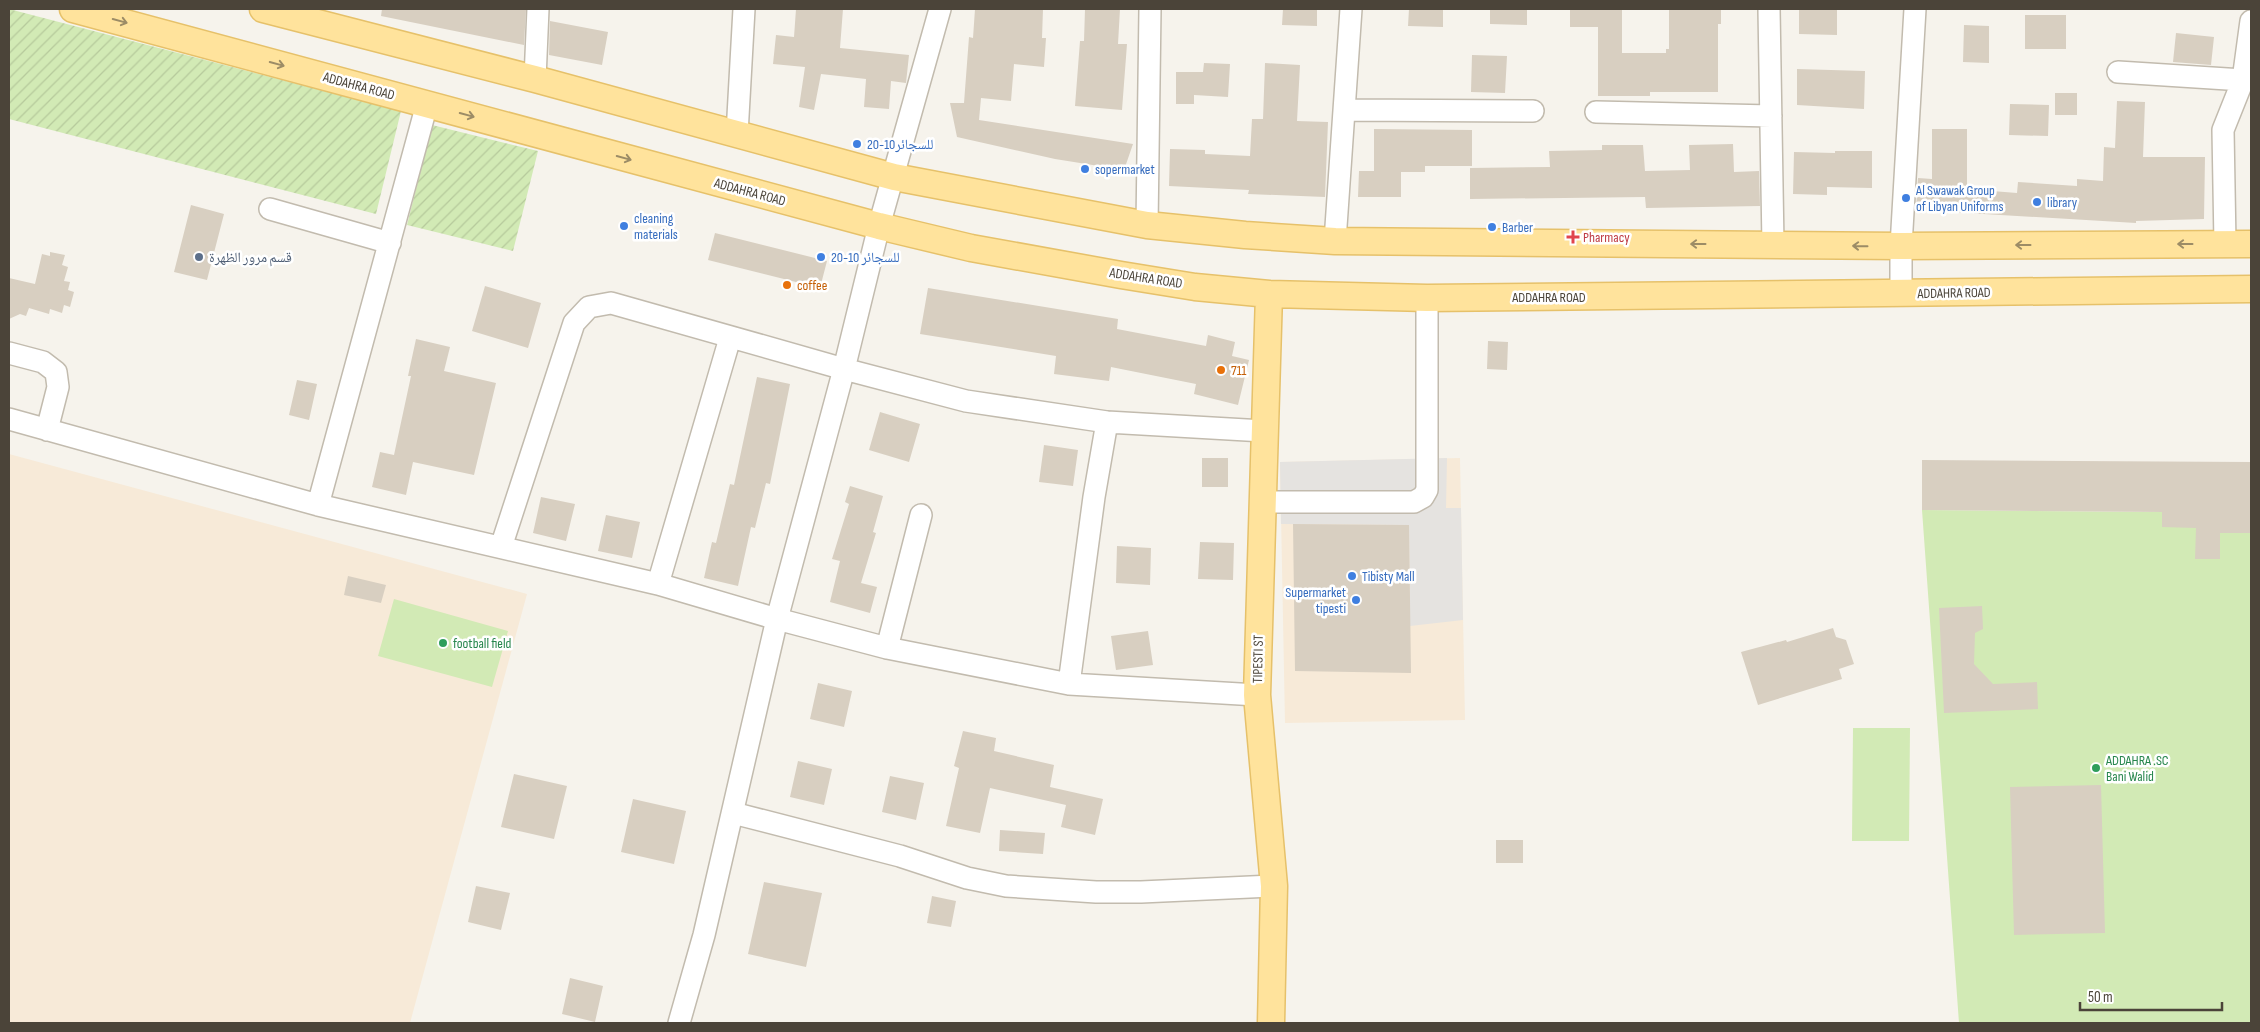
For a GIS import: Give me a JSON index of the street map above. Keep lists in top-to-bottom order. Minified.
{"streets":{"main road":["ADDAHRA ROAD","TIPESTI ST"]},"crossings":[["ADDAHRA ROAD","TIPESTI ST"]],"places":{"other":["20-10للسجائر","sopermarket","Al Swawak Group of Libyan Uniforms","library","cleaning materials","Barber","قسم مرور الظهرة","20-10 للسجائر","coffee","711","Tibisty Mall","Supermarket tipesti","football field","ADDAHRA .SC Bani Walid"],"health":["Pharmacy"]},"scale_bar":"50 m"}
